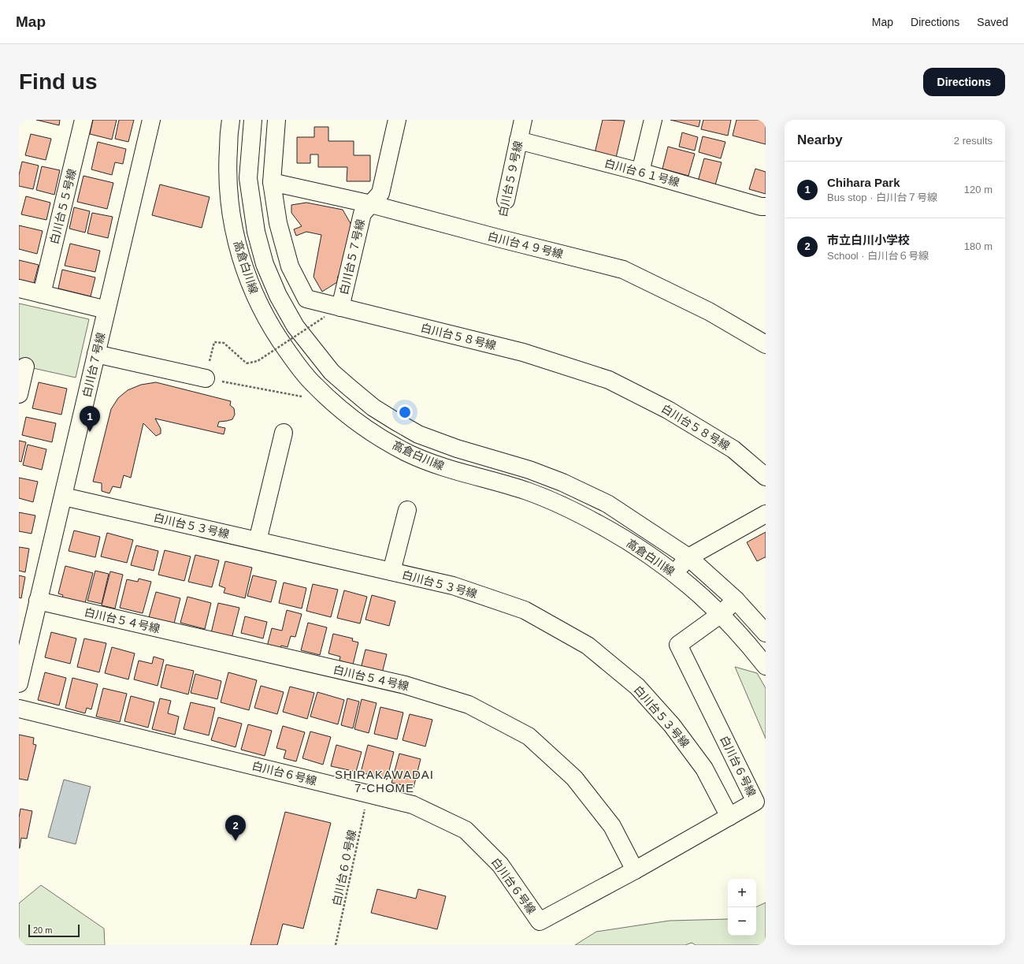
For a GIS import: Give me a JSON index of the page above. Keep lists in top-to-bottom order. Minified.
{"streets":{"street":["白川台６１号線","白川台５９号線","白川台５５号線","白川台４９号線","白川台５７号線","高倉白川線","白川台５８号線","白川台７号線","白川台５３号線","白川台５４号線","白川台６号線"],"path":["白川台６０号線"]},"crossings":[["白川台６１号線","白川台５９号線"],["白川台４９号線","白川台５７号線"],["白川台４９号線","白川台５８号線"],["白川台５７号線","白川台５８号線"],["高倉白川線","白川台６号線"],["白川台７号線","白川台５３号線"],["白川台７号線","白川台５４号線"],["白川台５３号線","白川台６号線"],["白川台５４号線","白川台６号線"],["白川台６号線","白川台６０号線"]],"districts":["SHIRAKAWADAI 7-CHOME"],"scale_bar":"20 m","page":{"header":"Map","nav":["Map","Directions","Saved"],"buttons":"Directions","title":"Find us","heading":["Nearby","2 results"],"list":[{"mark":"1","name":"Chihara Park","note":"Bus stop · 白川台７号線","value":"120 m"},{"mark":"2","name":"市立白川小学校","note":"School · 白川台６号線","value":"180 m"}],"pins":["1","2"],"map_buttons":["+","−"],"scale":"20 m"}}
